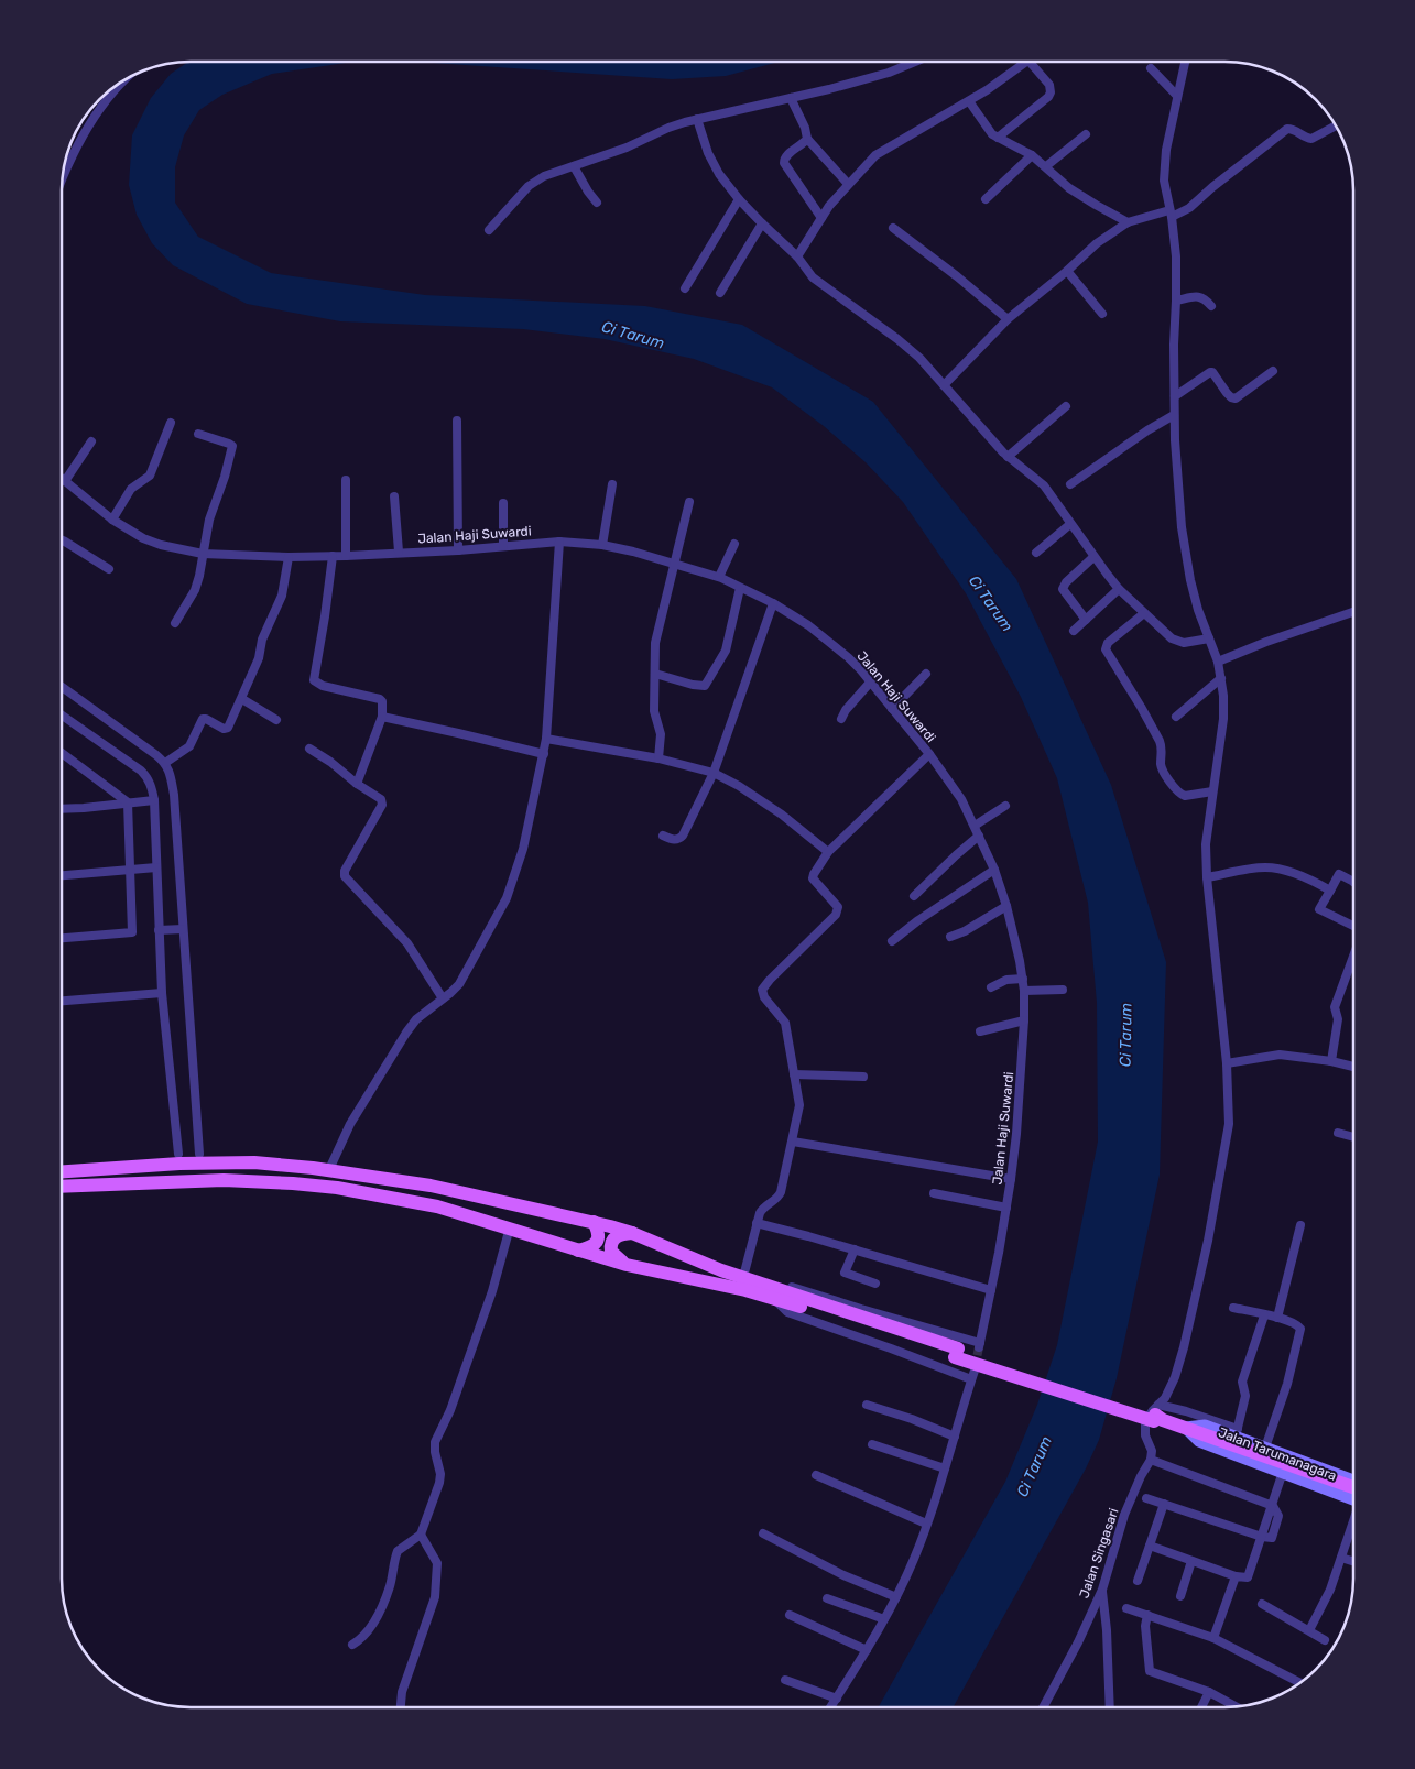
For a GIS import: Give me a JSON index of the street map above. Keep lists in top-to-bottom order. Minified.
{"streets":{"main road":["Jalan Tarumanagara"],"street":["Jalan Haji Suwardi","Jalan Singasari"]},"water":["Ci Tarum"]}
